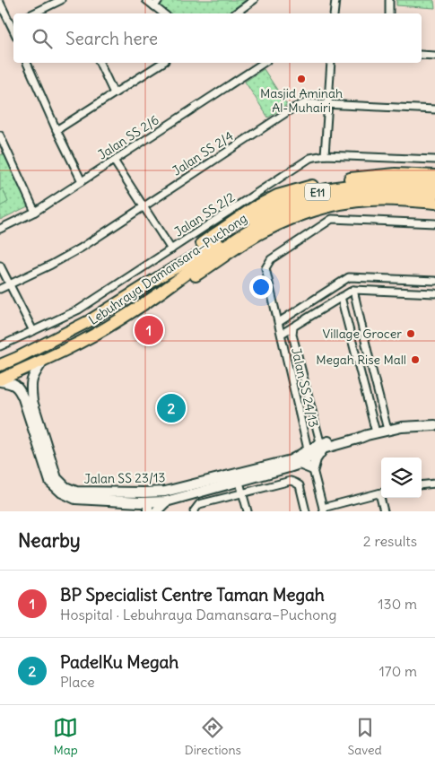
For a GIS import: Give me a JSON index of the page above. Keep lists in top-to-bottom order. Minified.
{"streets":{"highway":["E11","Lebuhraya Damansara–Puchong"],"street":["Jalan SS 2/6","Jalan SS 2/4","Jalan SS 2/2","Jalan SS 24/13","Jalan SS 23/13"]},"crossings":[["Lebuhraya Damansara–Puchong","Jalan SS 23/13"],["Jalan SS 24/13","Jalan SS 23/13"]],"places":["Masjid Aminah Al-Muhairi","Village Grocer","Megah Rise Mall"],"page":{"search":"Search here","pins":["1","2"],"heading":["Nearby","2 results"],"list":[{"mark":"1","name":"BP Specialist Centre Taman Megah","note":"Hospital · Lebuhraya Damansara–Puchong","value":"130 m"},{"mark":"2","name":"PadelKu Megah","note":"Place","value":"170 m"}],"nav":["Map","Directions","Saved"]}}
